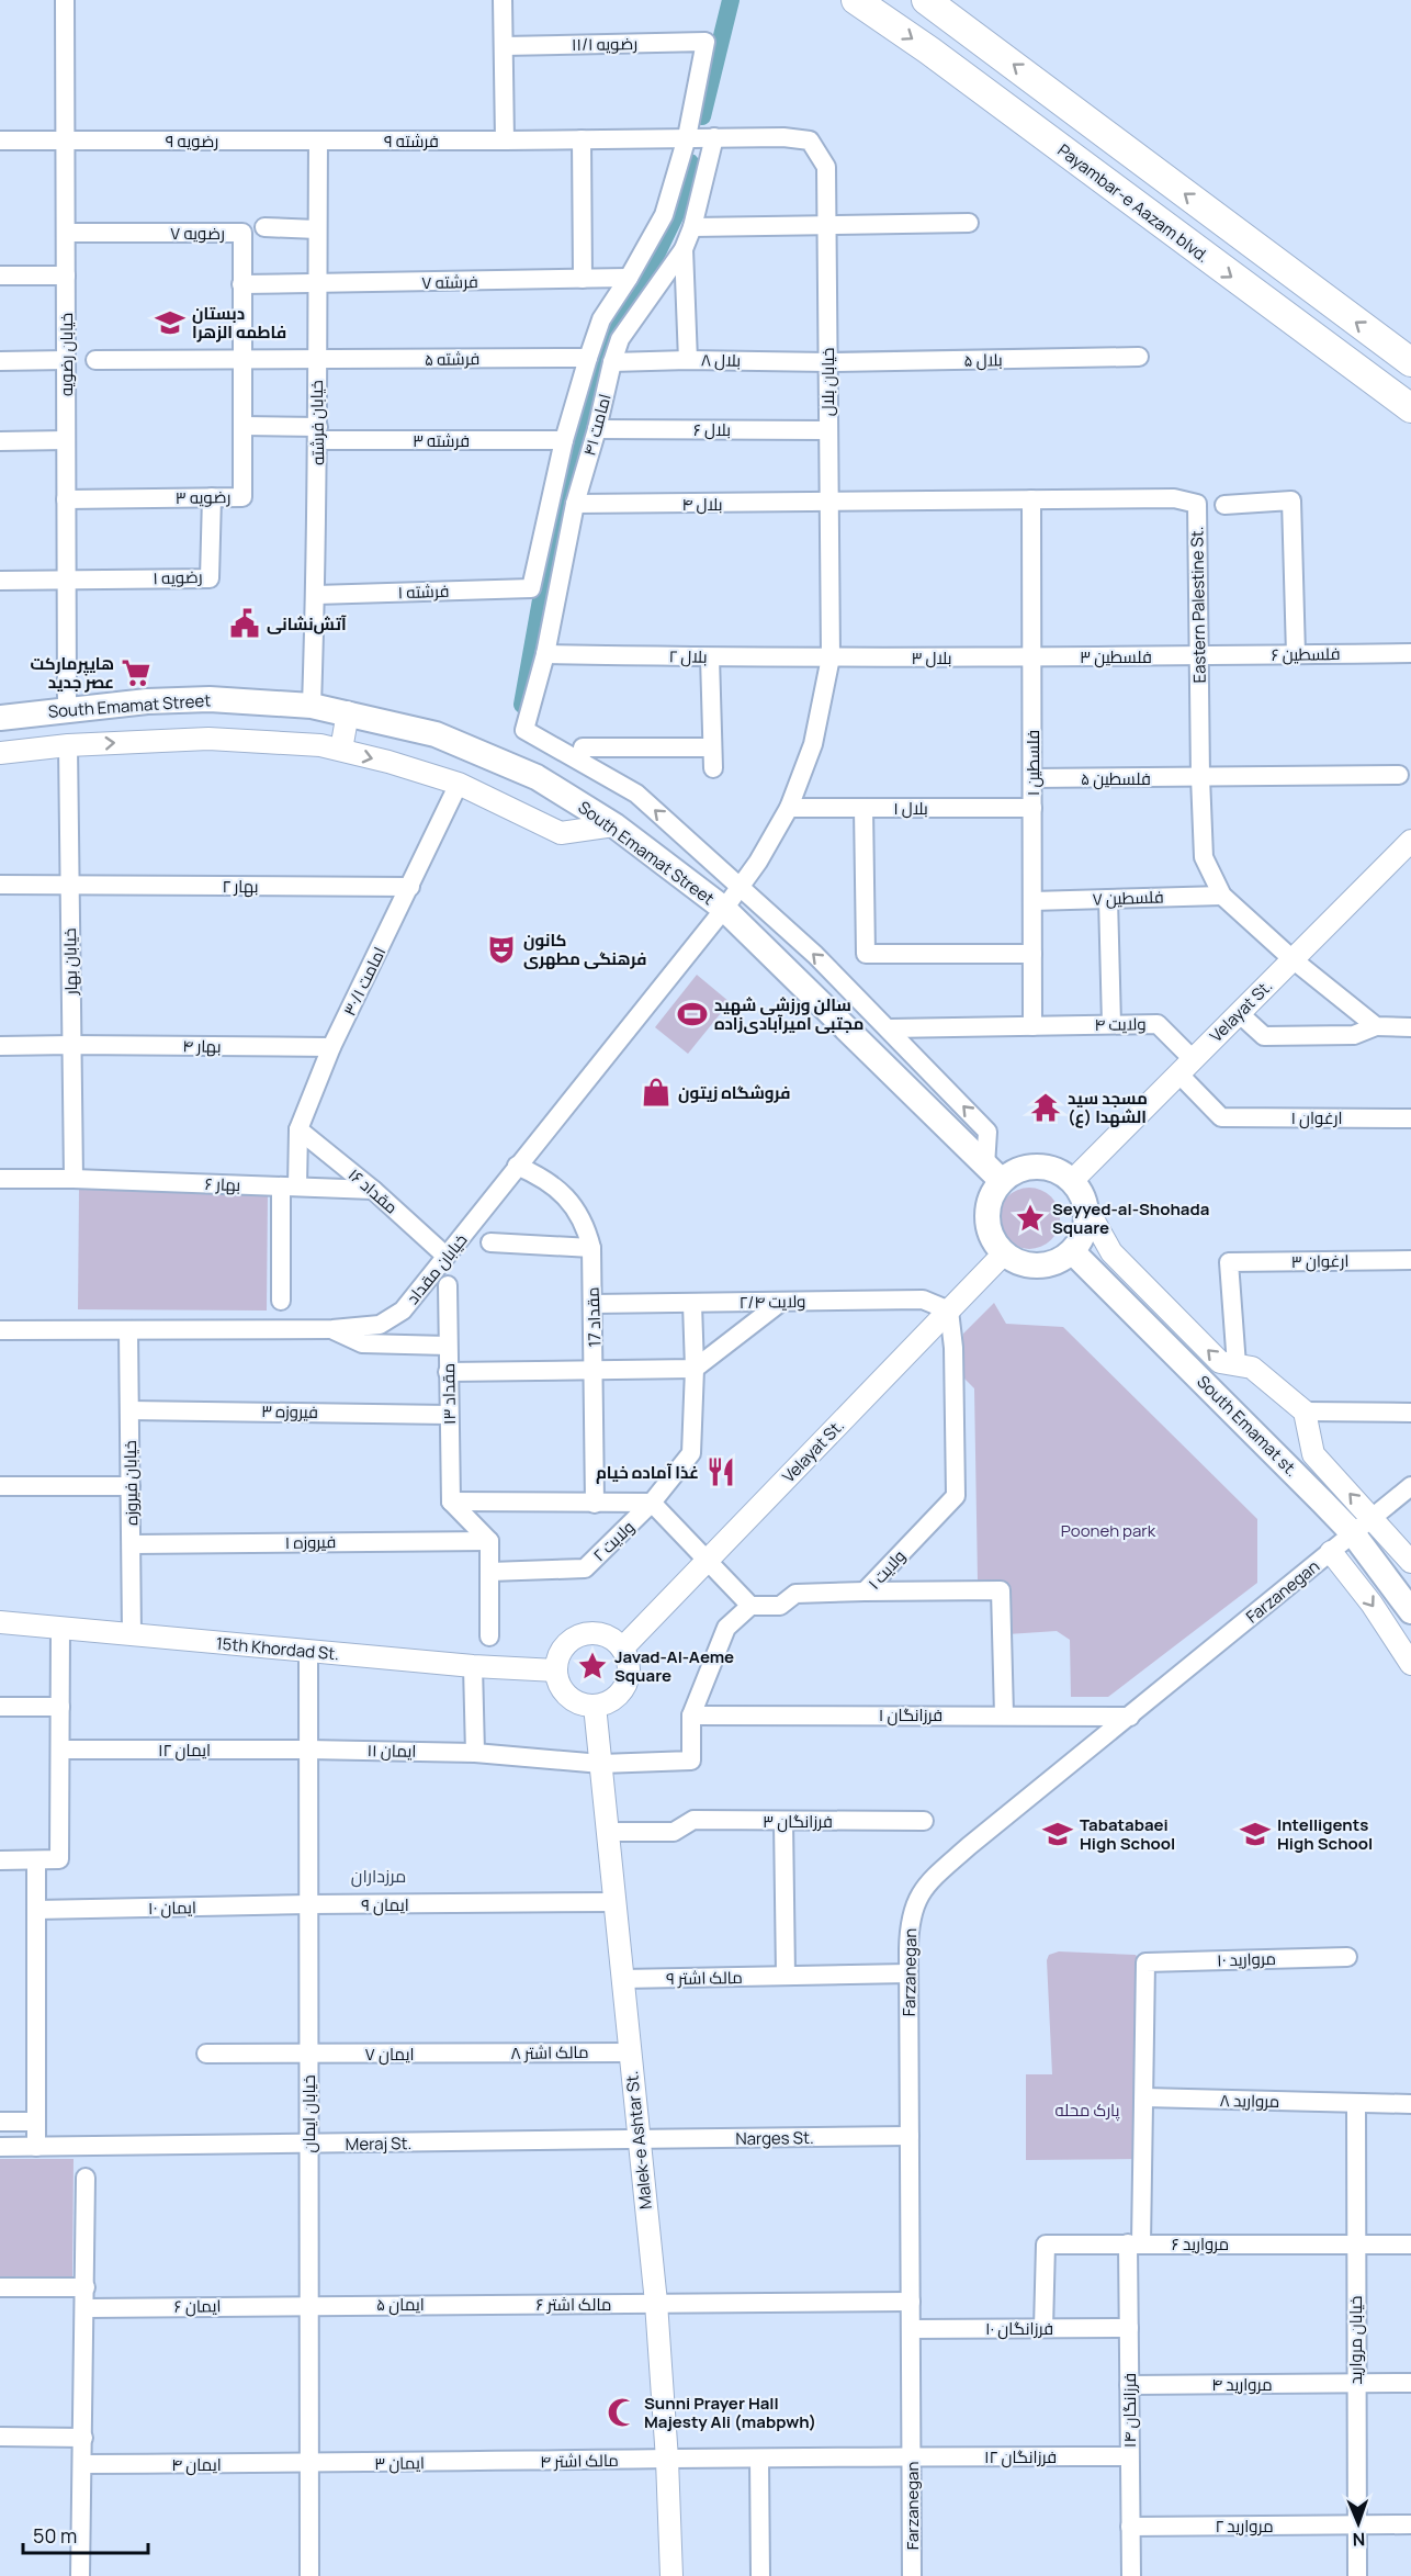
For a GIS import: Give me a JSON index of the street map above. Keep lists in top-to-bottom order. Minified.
{"streets":{"main road":["Payambar-e Aazam blvd.","South Emamat Street","South Emamat st."],"street":["رضویه ۱۱/۱","رضویه ۹","فرشته ۹","رضویه ۷","فرشته ۷","خیابان رضویه","فرشته ۵","بلال ۸","بلال ۵","خیابان بلال","خیابان فرشته","امامت ۴۱","بلال ۶","فرشته ۳","رضویه ۳","بلال ۴","رضویه ۱","فرشته ۱","Eastern Palestine St.","فلسطین ۶","بلال ۲","فلسطین ۳","بلال ۳","فلسطین ۱","فلسطین ۵","بلال ۱","بهار ۲","فلسطین ۷","خیابان بهار","امامت ۳۰/۱","Velayat St.","ولایت ۴","بهار ۴","ارغوان ۱","بهار ۶","مقداد ۱۶","ارغوان ۳","خیابان مقداد","ولایت ۲/۴","مقداد 17","مقداد ۱۳","فیروزه ۳","خیابان فیروزه","ولایت ۲","فیروزه ۱","ولایت ۱","Farzanegan","15th Khordad St.","فرزانگان ۱","ایمان ۱۲","ایمان ۱۱","فرزانگان ۳","ایمان ۹","ایمان ۱۰","مروارید ۱۰","مالک اشتر ۹","مالک اشتر ۸","ایمان ۷","مروارید ۸","خیابان ایمان","Narges St.","Malek-e Ashtar St.","Meraj St.","مروارید ۶","ایمان ۵","مالک اشتر ۶","ایمان ۶","فرزانگان ۱۰","خیابان مروارید","مروارید ۴","فرزانگان ۱۴","فرزانگان ۱۲","مالک اشتر ۴","ایمان ۳","ایمان ۴","مروارید ۲"]},"crossings":[["رضویه ۱۱/۱","خیابان بلال"],["رضویه ۹","فرشته ۹"],["رضویه ۹","خیابان رضویه"],["رضویه ۹","خیابان فرشته"],["فرشته ۹","خیابان بلال"],["فرشته ۹","خیابان فرشته"],["رضویه ۷","فرشته ۷"],["رضویه ۷","خیابان رضویه"],["رضویه ۷","فرشته ۵"],["رضویه ۷","رضویه ۳"],["فرشته ۷","خیابان فرشته"],["خیابان رضویه","رضویه ۳"],["خیابان رضویه","رضویه ۱"],["خیابان رضویه","South Emamat Street"],["فرشته ۵","خیابان فرشته"],["فرشته ۵","رضویه ۳"],["بلال ۸","بلال ۵"],["بلال ۸","خیابان بلال"],["بلال ۸","امامت ۴۱"],["بلال ۵","خیابان بلال"],["خیابان بلال","امامت ۴۱"],["خیابان بلال","بلال ۶"],["خیابان بلال","بلال ۴"],["خیابان بلال","Eastern Palestine St."],["خیابان بلال","بلال ۲"],["خیابان بلال","بلال ۳"],["خیابان بلال","South Emamat Street"],["خیابان بلال","بلال ۱"],["خیابان بلال","خیابان مقداد"],["خیابان فرشته","فرشته ۳"],["خیابان فرشته","فرشته ۱"],["خیابان فرشته","South Emamat Street"],["امامت ۴۱","بلال ۶"],["امامت ۴۱","بلال ۴"],["امامت ۴۱","بلال ۲"],["فرشته ۳","رضویه ۳"],["فرشته ۳","فرشته ۱"],["رضویه ۳","رضویه ۱"],["بلال ۴","Eastern Palestine St."],["Eastern Palestine St.","فلسطین ۶"],["Eastern Palestine St.","فلسطین ۳"],["Eastern Palestine St.","فلسطین ۱"],["Eastern Palestine St.","فلسطین ۵"],["Eastern Palestine St.","فلسطین ۷"],["Eastern Palestine St.","Velayat St."],["فلسطین ۶","فلسطین ۳"],["بلال ۲","بلال ۳"],["فلسطین ۳","بلال ۳"],["فلسطین ۳","فلسطین ۱"],["بلال ۳","فلسطین ۱"],["South Emamat Street","Velayat St."],["South Emamat Street","خیابان مقداد"],["South Emamat Street","South Emamat st."],["فلسطین ۱","فلسطین ۵"],["فلسطین ۱","بلال ۱"],["فلسطین ۱","فلسطین ۷"],["فلسطین ۱","ولایت ۴"],["بهار ۲","خیابان بهار"],["بهار ۲","امامت ۳۰/۱"],["خیابان بهار","بهار ۴"],["خیابان بهار","بهار ۶"],["امامت ۳۰/۱","بهار ۴"],["امامت ۳۰/۱","بهار ۶"],["امامت ۳۰/۱","مقداد ۱۶"],["Velayat St.","ولایت ۴"],["Velayat St.","ولایت ۲/۴"],["Velayat St.","South Emamat st."],["Velayat St.","ولایت ۱"],["Velayat St.","15th Khordad St."],["Velayat St.","Malek-e Ashtar St."],["ولایت ۴","ارغوان ۱"],["بهار ۶","مقداد ۱۶"],["مقداد ۱۶","خیابان مقداد"],["خیابان مقداد","مقداد 17"],["خیابان مقداد","خیابان فیروزه"],["ولایت ۲/۴","مقداد 17"],["ولایت ۲/۴","ولایت ۲"],["ولایت ۲/۴","ولایت ۱"],["مقداد ۱۳","فیروزه ۳"],["فیروزه ۳","خیابان فیروزه"],["South Emamat st.","Farzanegan"],["خیابان فیروزه","فیروزه ۱"],["خیابان فیروزه","15th Khordad St."],["ولایت ۱","فرزانگان ۱"],["Farzanegan","فرزانگان ۱"],["Farzanegan","مالک اشتر ۹"],["Farzanegan","Narges St."],["Farzanegan","مالک اشتر ۶"],["Farzanegan","فرزانگان ۱۰"],["Farzanegan","فرزانگان ۱۲"],["15th Khordad St.","خیابان ایمان"],["15th Khordad St.","Malek-e Ashtar St."],["فرزانگان ۱","ایمان ۱۱"],["ایمان ۱۲","ایمان ۱۱"],["ایمان ۱۲","خیابان ایمان"],["ایمان ۱۱","خیابان ایمان"],["ایمان ۱۱","Malek-e Ashtar St."],["فرزانگان ۳","Malek-e Ashtar St."],["ایمان ۹","ایمان ۱۰"],["ایمان ۹","خیابان ایمان"],["ایمان ۹","Malek-e Ashtar St."],["ایمان ۱۰","خیابان ایمان"],["مروارید ۱۰","فرزانگان ۱۴"],["مالک اشتر ۹","Malek-e Ashtar St."],["مالک اشتر ۸","ایمان ۷"],["مالک اشتر ۸","Malek-e Ashtar St."],["ایمان ۷","خیابان ایمان"],["مروارید ۸","خیابان مروارید"],["مروارید ۸","فرزانگان ۱۴"],["خیابان ایمان","Meraj St."],["خیابان ایمان","ایمان ۵"],["خیابان ایمان","ایمان ۶"],["خیابان ایمان","ایمان ۳"],["خیابان ایمان","ایمان ۴"],["Narges St.","Malek-e Ashtar St."],["Narges St.","Meraj St."],["Malek-e Ashtar St.","Meraj St."],["Malek-e Ashtar St.","مالک اشتر ۶"],["Malek-e Ashtar St.","مالک اشتر ۴"],["مروارید ۶","فرزانگان ۱۰"],["مروارید ۶","خیابان مروارید"],["مروارید ۶","فرزانگان ۱۴"],["ایمان ۵","مالک اشتر ۶"],["ایمان ۵","ایمان ۶"],["فرزانگان ۱۰","فرزانگان ۱۴"],["خیابان مروارید","مروارید ۴"],["خیابان مروارید","مروارید ۲"],["مروارید ۴","فرزانگان ۱۴"],["فرزانگان ۱۴","فرزانگان ۱۲"],["فرزانگان ۱۴","مروارید ۲"],["فرزانگان ۱۲","مالک اشتر ۴"],["مالک اشتر ۴","ایمان ۳"],["ایمان ۳","ایمان ۴"]],"districts":["مرزداران"],"parks":["Pooneh park","پارک محله"],"places":{"school or university":["دبستان فاطمه الزهرا","Tabatabaei High School","Intelligents High School"],"public building":["آتش‌نشانی"],"supermarket":["هایپرمارکت عصر جدید"],"theatre":["کانون فرهنگی مطهری"],"sports":["سالن ورزشی شهید مجتبی امیرآبادی‌زاده"],"shop":["فروشگاه زیتون"],"temple":["مسجد سید الشهدا (ع)"],"place":["Seyyed-al-Shohada Square","Javad-Al-Aeme Square"],"restaurant":["غذا آماده خیام"],"mosque":["Sunni Prayer Hall Majesty Ali (mabpwh)"]},"scale_bar":"50 m","north":"bottom"}
